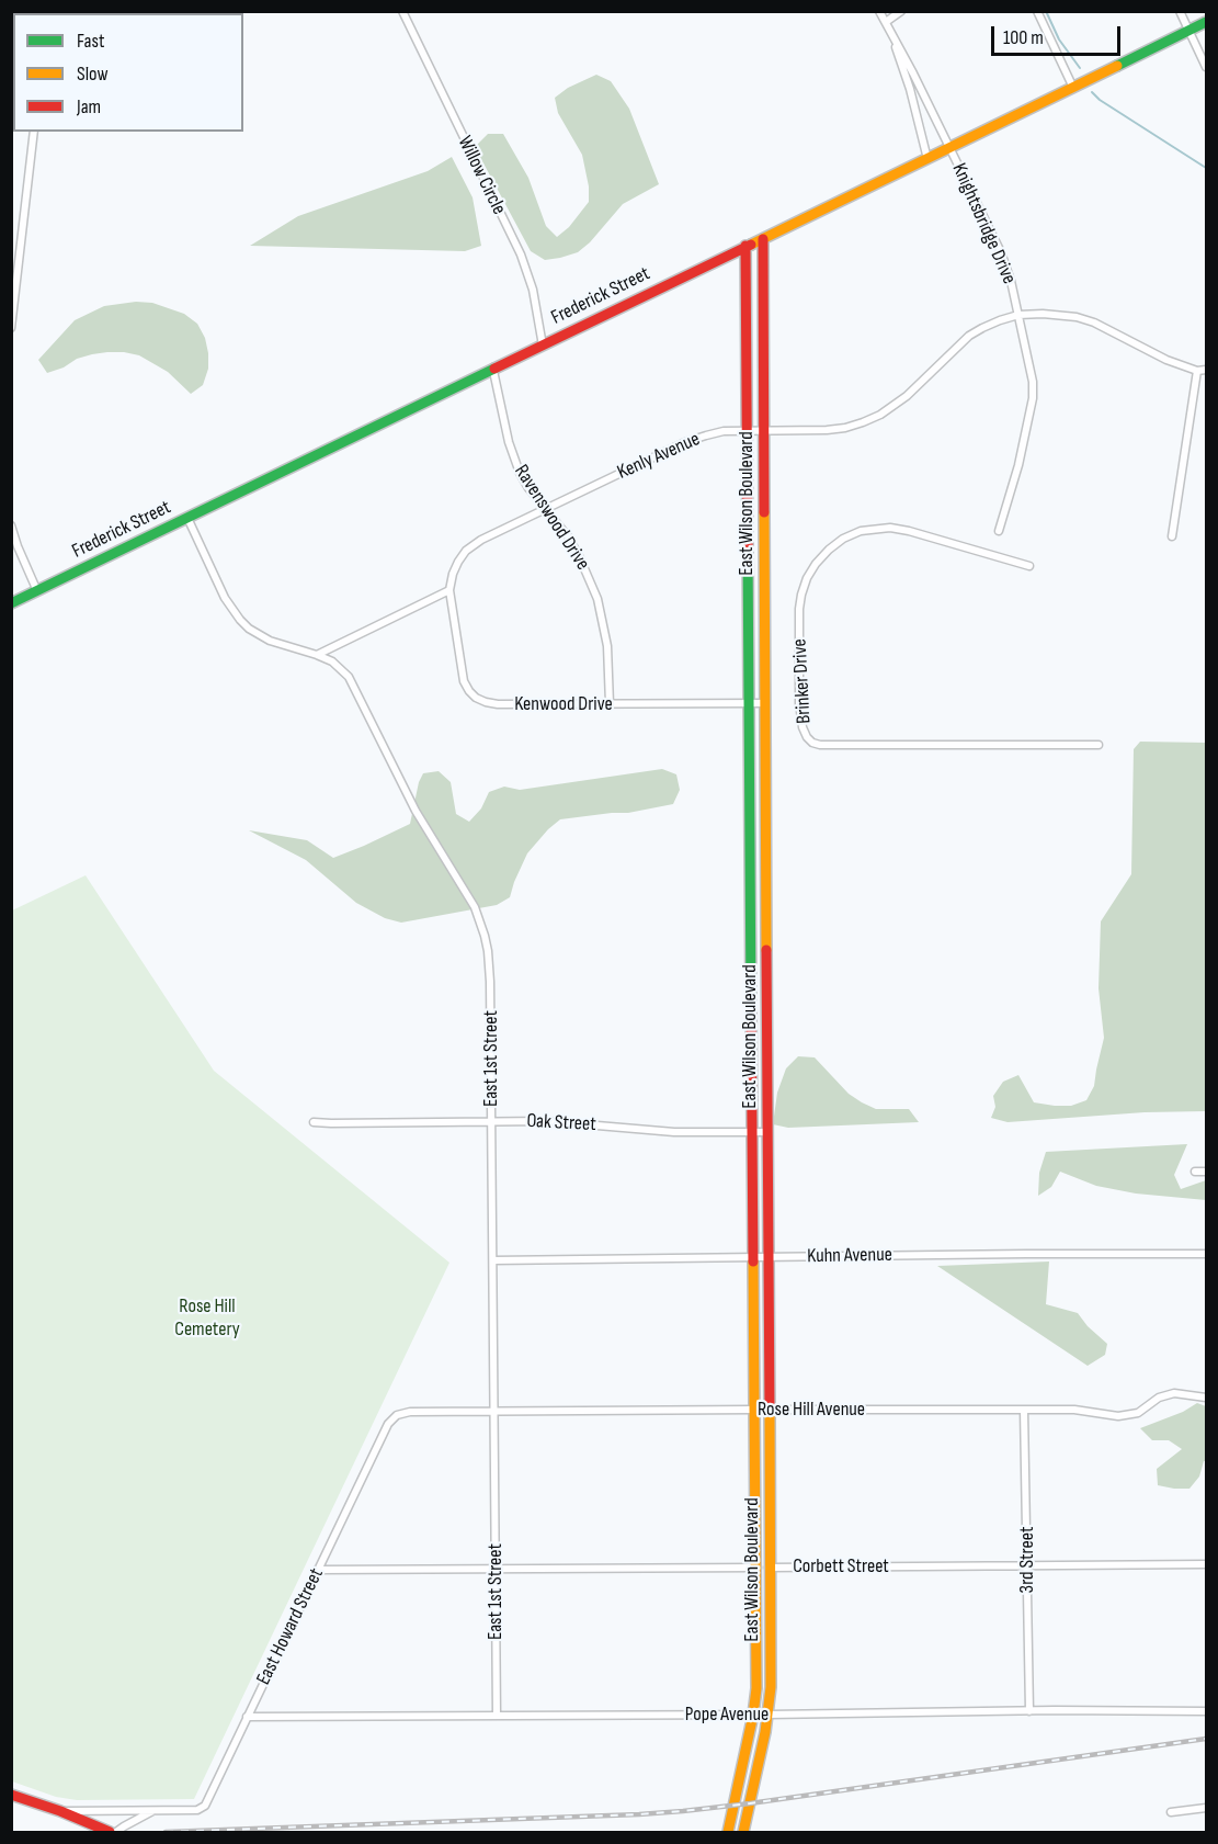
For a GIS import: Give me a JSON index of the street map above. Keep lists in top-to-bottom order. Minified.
{"streets":{"main road":["Frederick Street","East Wilson Boulevard"],"street":["Willow Circle","Knightsbridge Drive","Kenly Avenue","Ravenswood Drive","Brinker Drive","Kenwood Drive","East 1st Street","Oak Street","Kuhn Avenue","Rose Hill Avenue","3rd Street","Corbett Street","East Howard Street","Pope Avenue"]},"crossings":[["Willow Circle","Frederick Street"],["Knightsbridge Drive","Frederick Street"],["Knightsbridge Drive","Kenly Avenue"],["Frederick Street","East Wilson Boulevard"],["Frederick Street","Ravenswood Drive"],["Frederick Street","East 1st Street"],["Kenly Avenue","East Wilson Boulevard"],["Kenly Avenue","Ravenswood Drive"],["Kenly Avenue","Kenwood Drive"],["East Wilson Boulevard","Kenwood Drive"],["East Wilson Boulevard","Oak Street"],["East Wilson Boulevard","Kuhn Avenue"],["East Wilson Boulevard","Rose Hill Avenue"],["East Wilson Boulevard","Corbett Street"],["East Wilson Boulevard","Pope Avenue"],["Ravenswood Drive","Kenwood Drive"],["East 1st Street","Oak Street"],["East 1st Street","Kuhn Avenue"],["East 1st Street","Rose Hill Avenue"],["East 1st Street","Corbett Street"],["East 1st Street","Pope Avenue"],["Rose Hill Avenue","3rd Street"],["Rose Hill Avenue","East Howard Street"],["3rd Street","Corbett Street"],["3rd Street","Pope Avenue"],["Corbett Street","East Howard Street"],["East Howard Street","Pope Avenue"]],"parks":["Rose Hill Cemetery"],"legend":["Fast","Slow","Jam"],"scale_bar":"100 m"}
